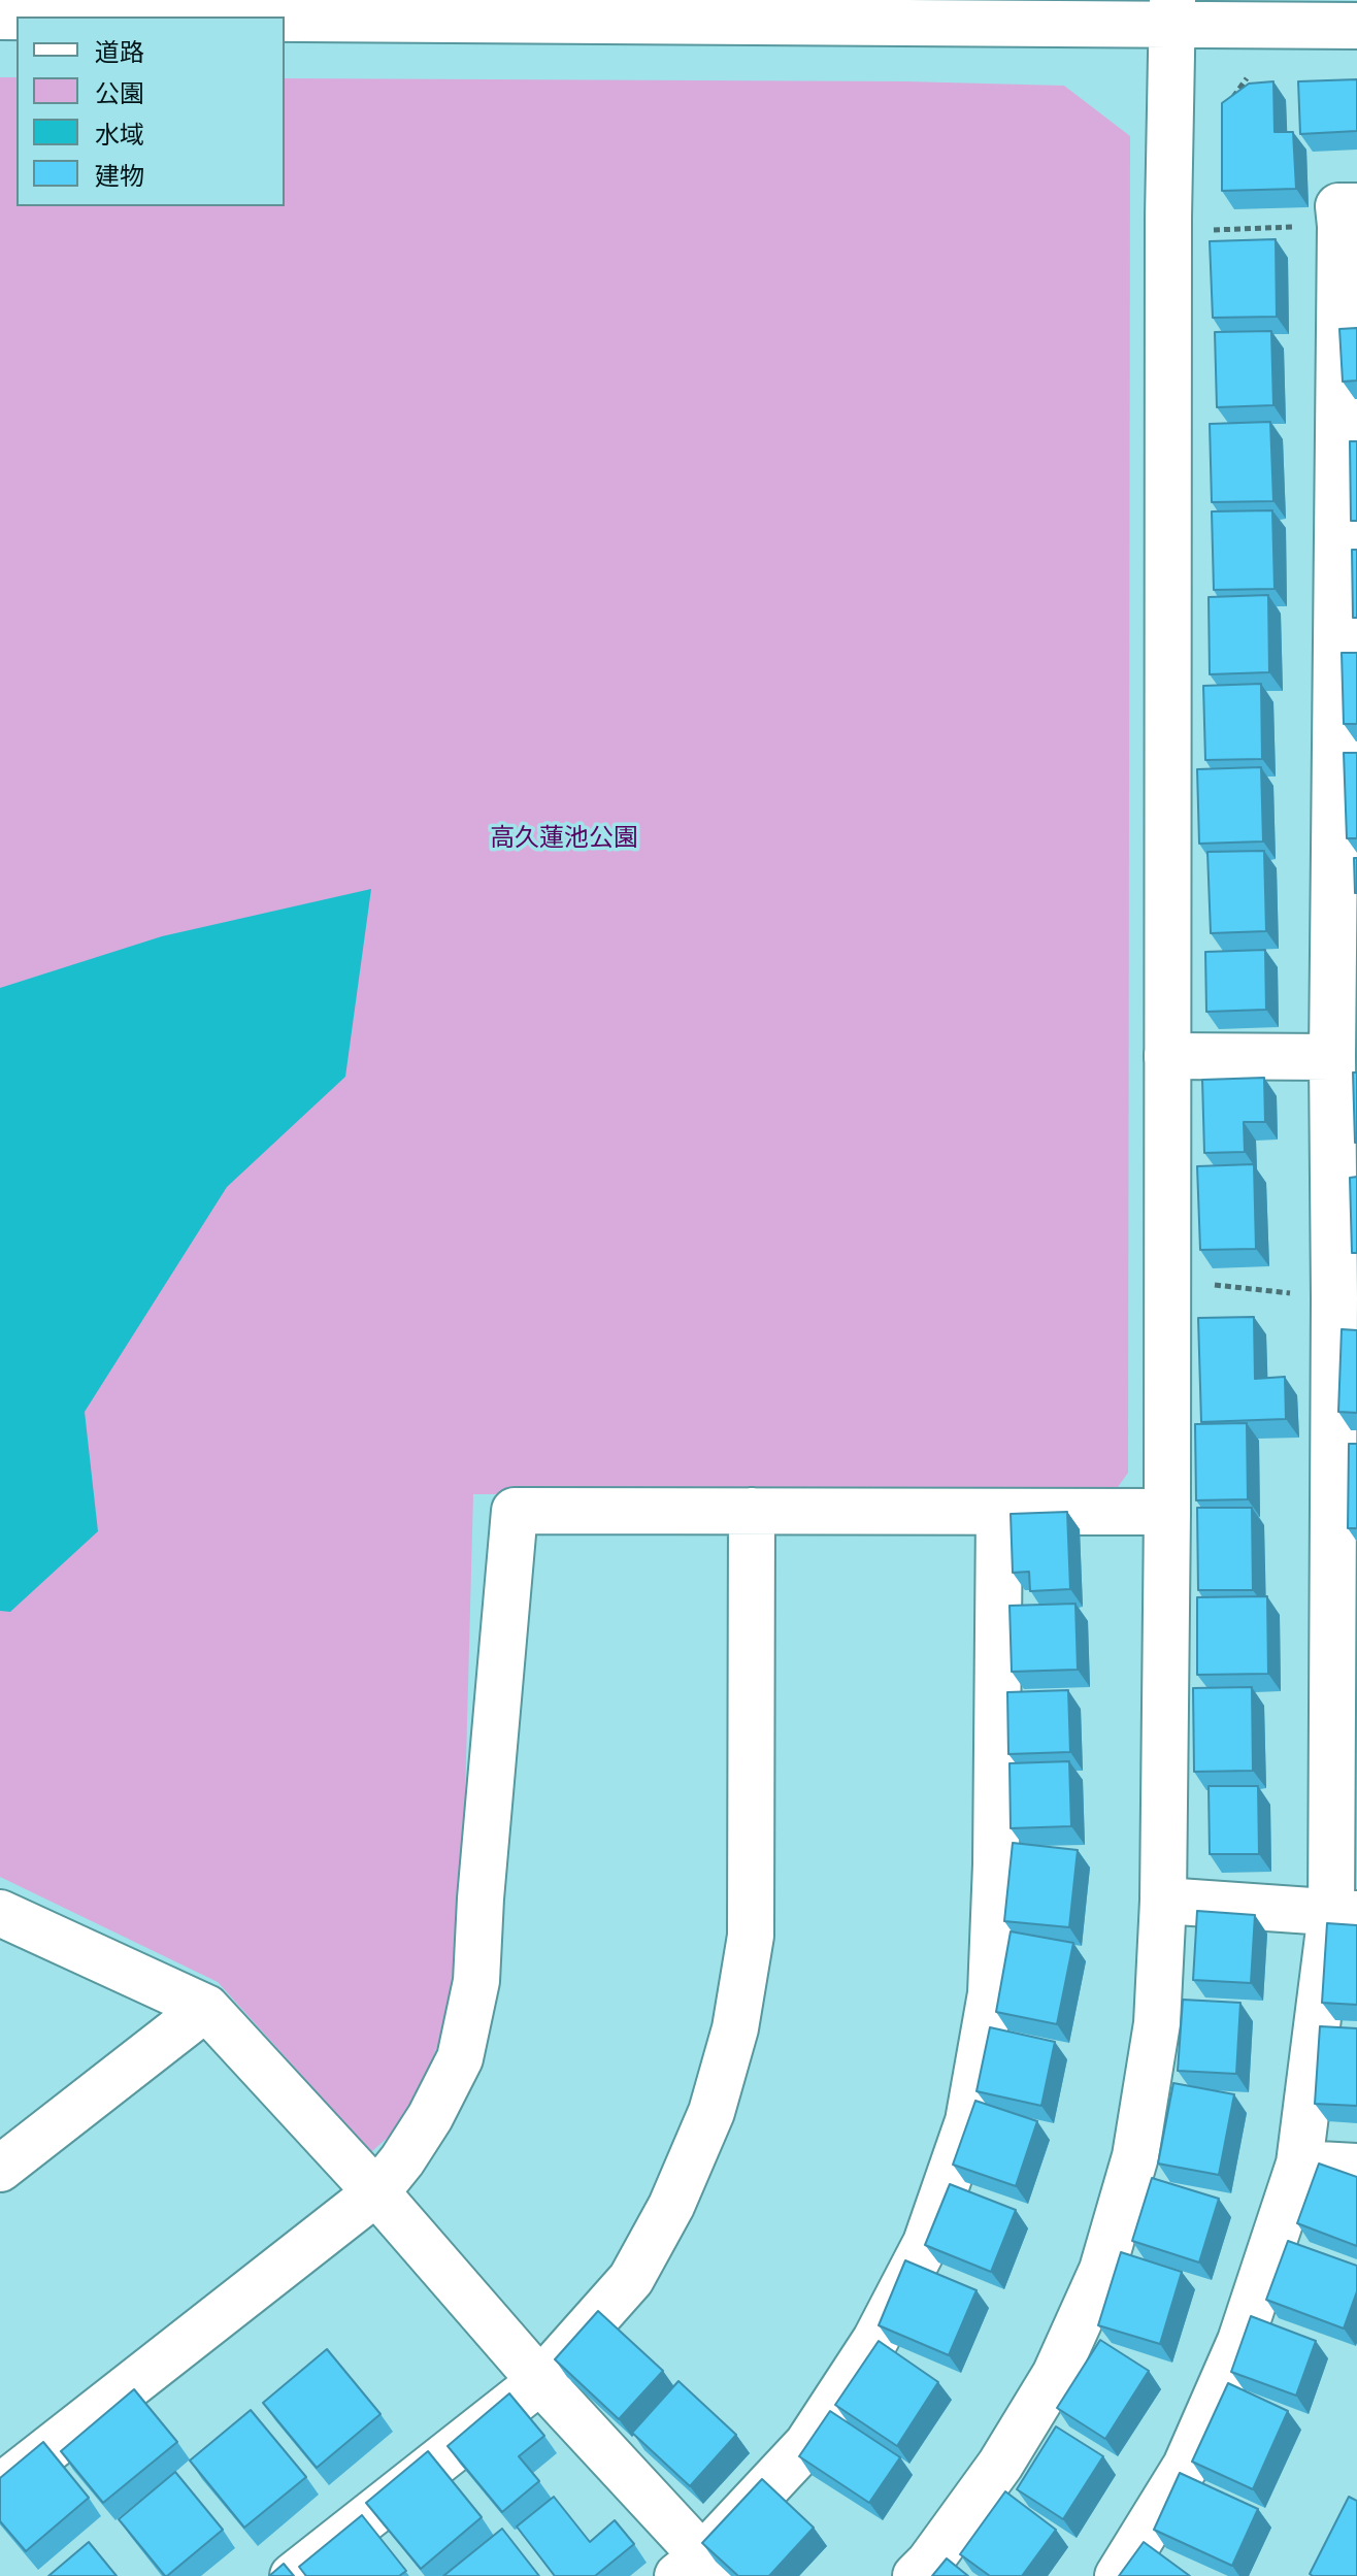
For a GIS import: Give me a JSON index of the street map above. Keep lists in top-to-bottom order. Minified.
{"parks":["高久蓮池公園"],"legend":["道路","公園","水域","建物"]}
